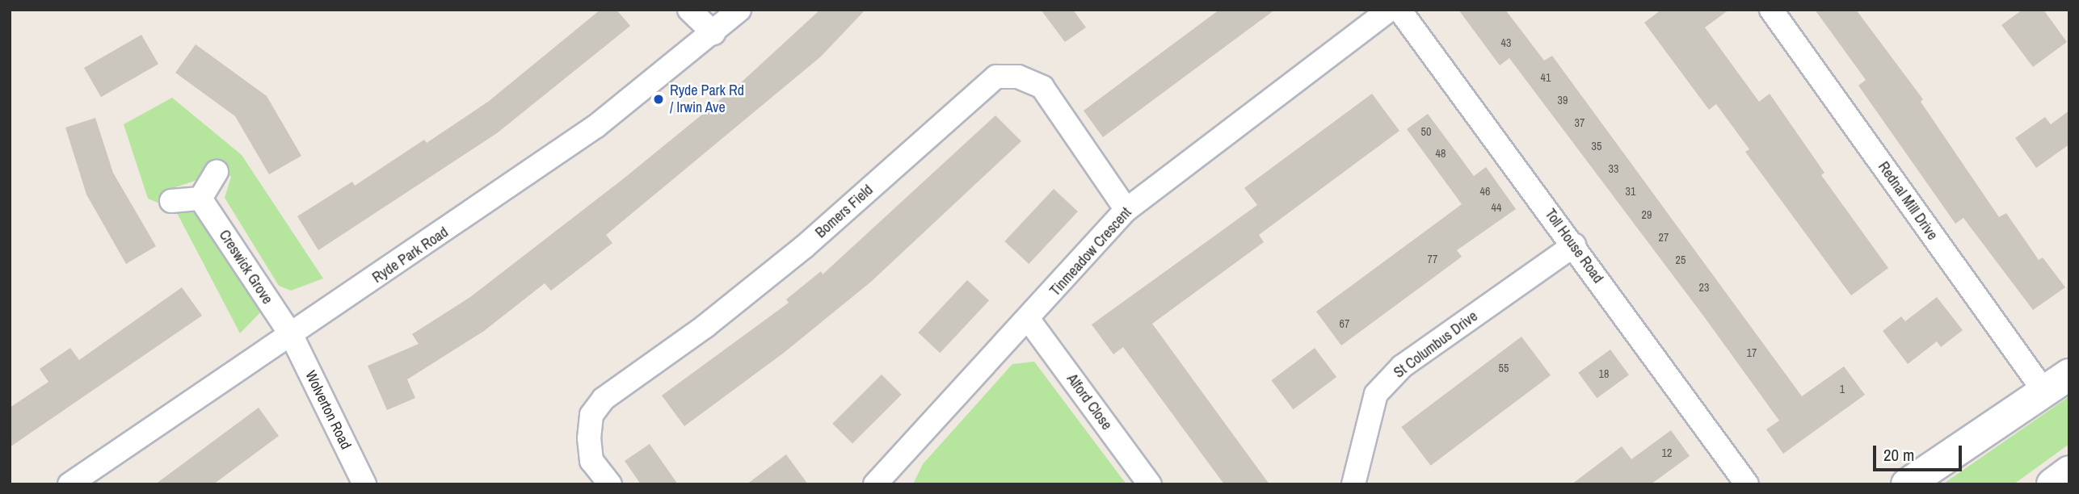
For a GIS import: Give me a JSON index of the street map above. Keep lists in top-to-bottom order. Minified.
{"streets":{"street":["Rednal Mill Drive","Bomers Field","Toll House Road","Tinmeadow Crescent","Ryde Park Road","Creswick Grove","St Columbus Drive","Alford Close","Wolverton Road"]},"crossings":[["Bomers Field","Tinmeadow Crescent"],["Toll House Road","St Columbus Drive"],["Tinmeadow Crescent","Alford Close"],["Ryde Park Road","Creswick Grove"],["Ryde Park Road","Wolverton Road"],["Creswick Grove","Wolverton Road"]],"places":["Ryde Park Rd / Irwin Ave"],"house_numbers":["43","41","39","37","50","35","48","33","46","31","44","29","27","77","25","23","67","17","55","18","1","12"],"scale_bar":"20 m"}
